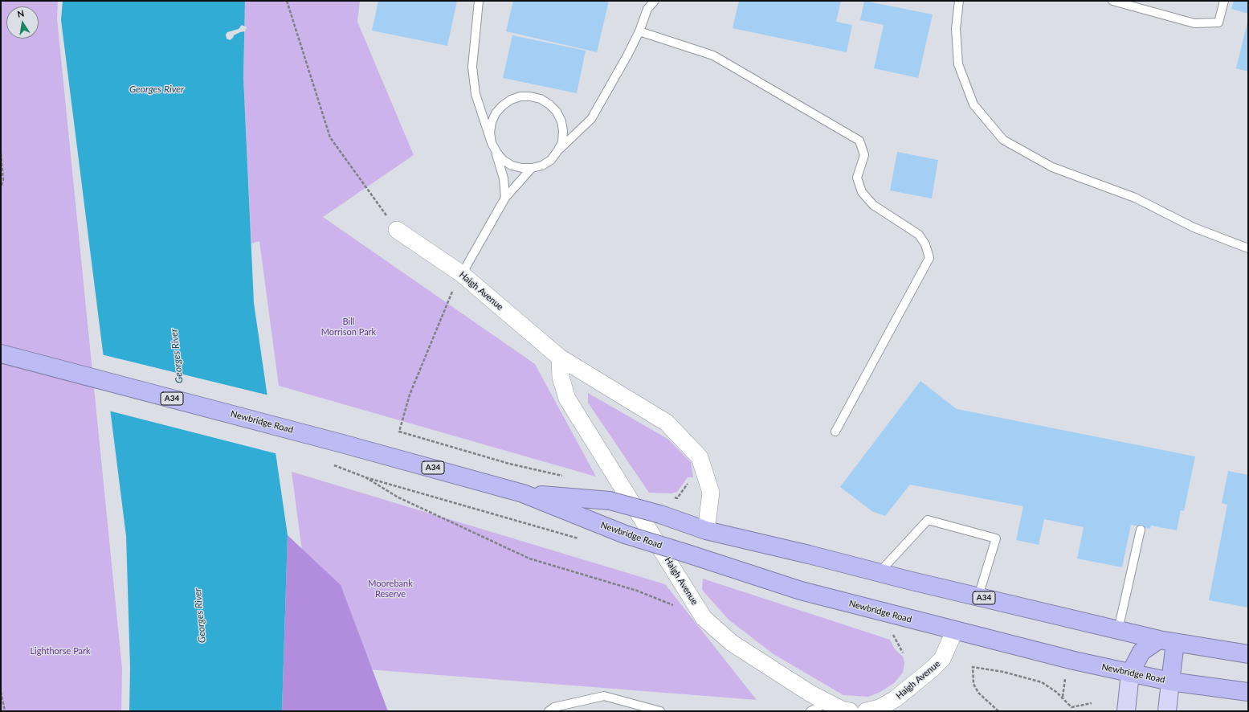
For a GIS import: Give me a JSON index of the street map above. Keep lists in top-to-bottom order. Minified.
{"streets":{"highway":["A34","Newbridge Road"],"street":["Haigh Avenue"]},"crossings":[["Haigh Avenue","Newbridge Road"]],"water":["Georges River"],"parks":["Bill Morrison Park","Moorebank Reserve","Lighthorse Park"],"north":"top"}
